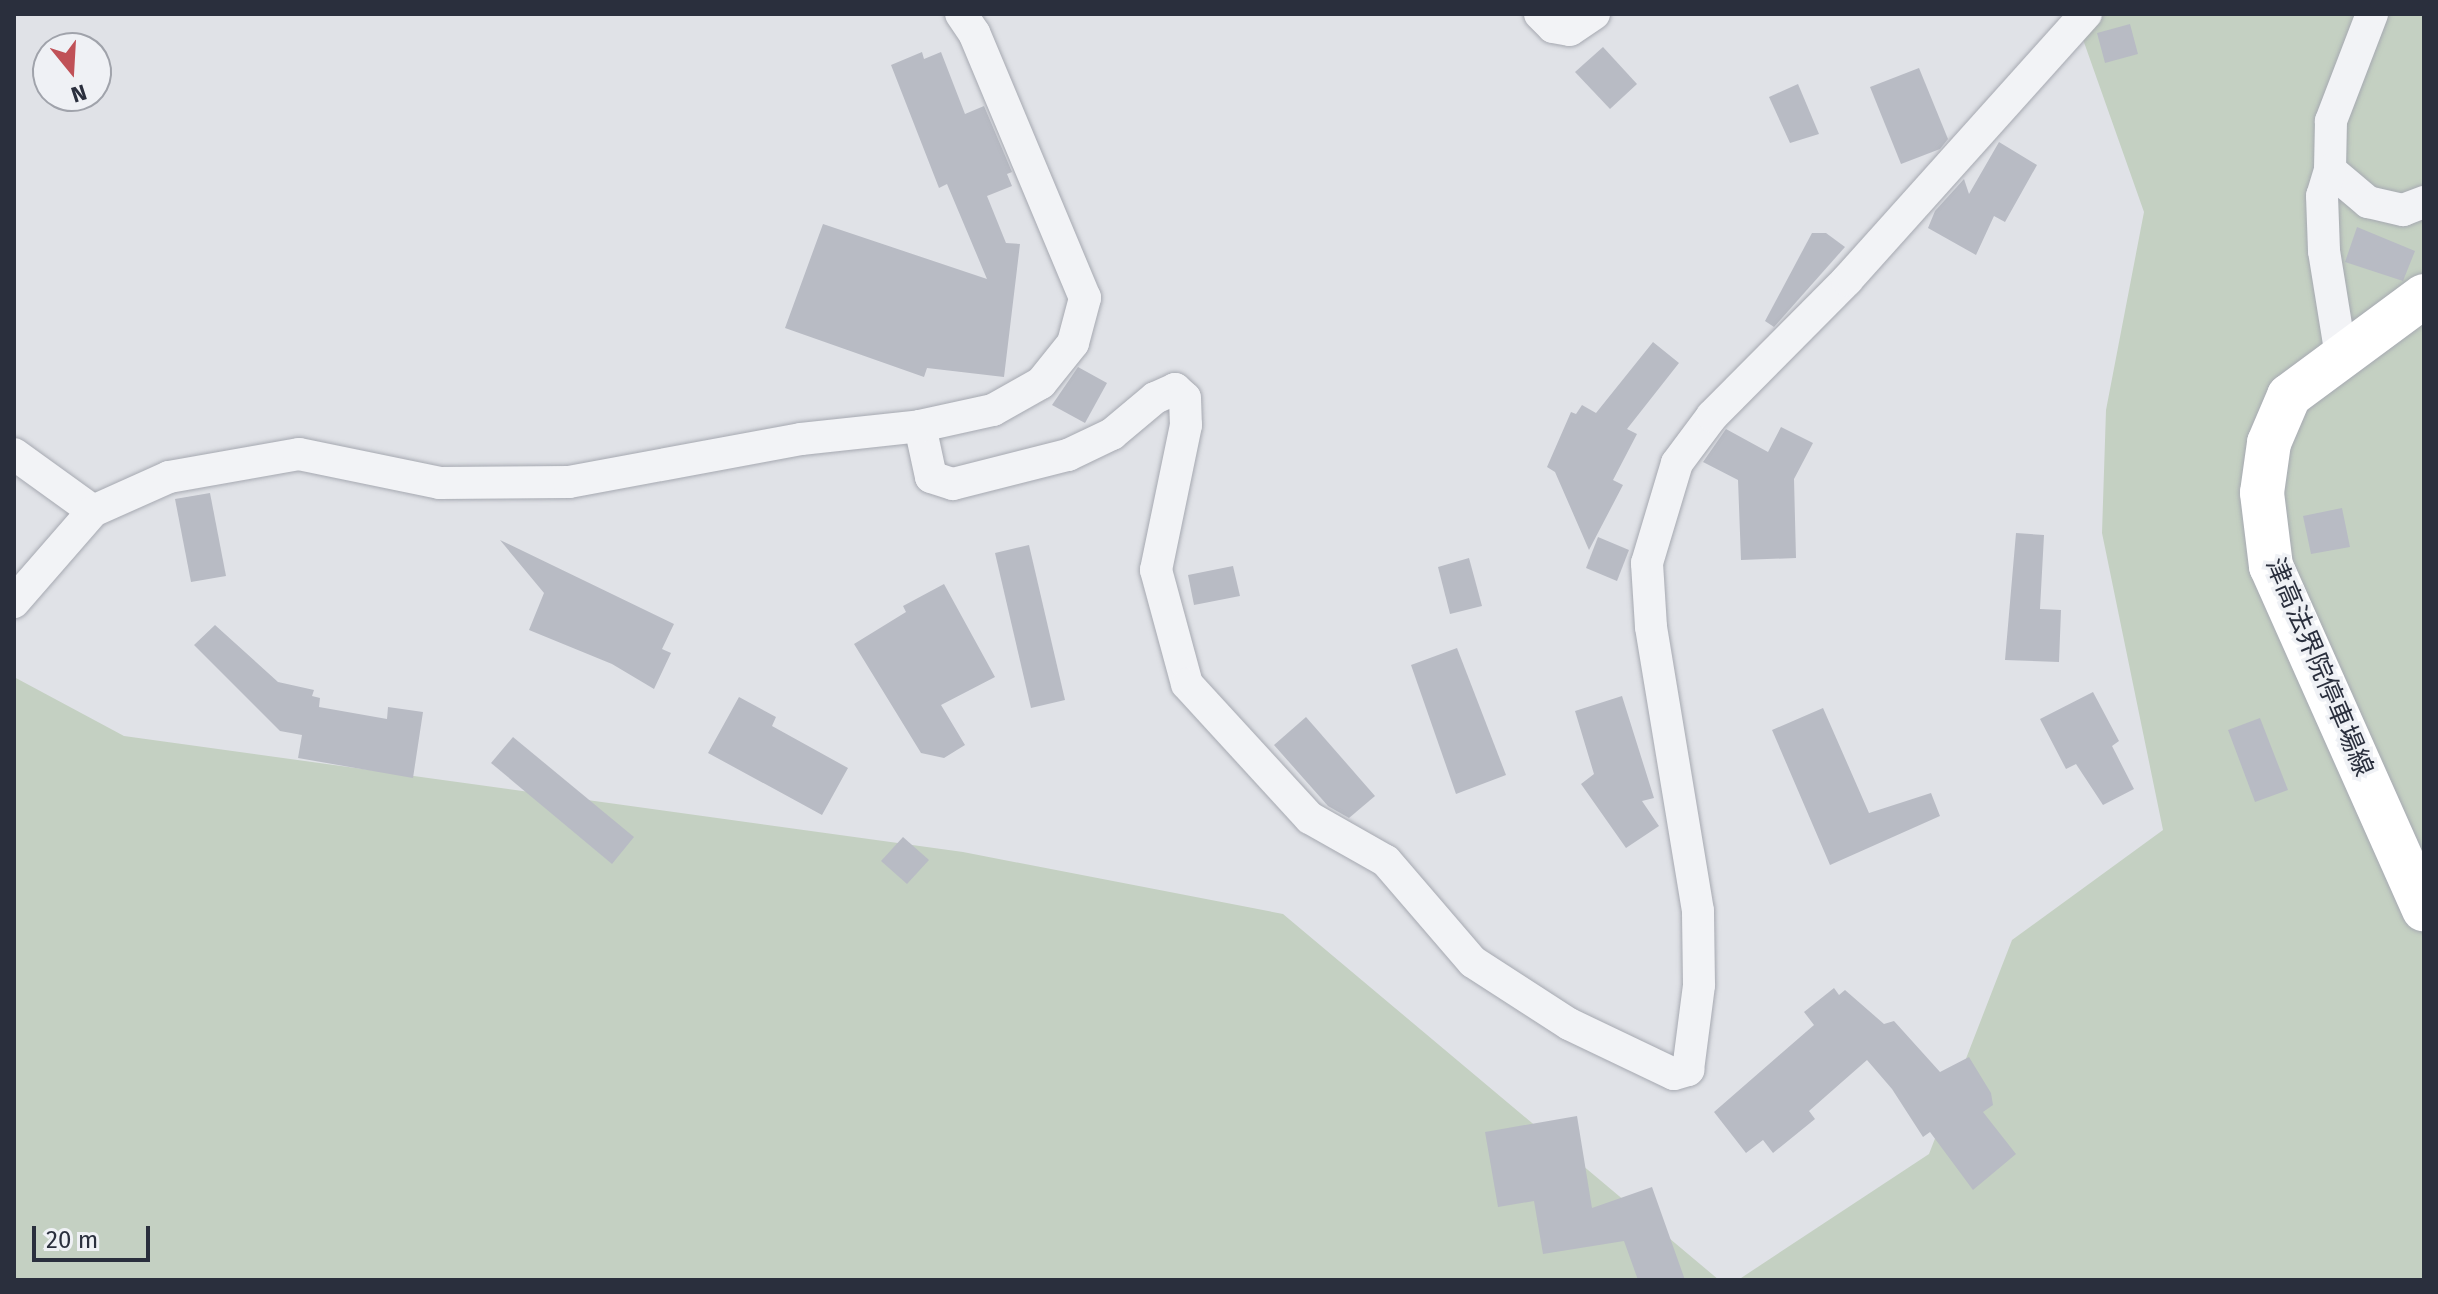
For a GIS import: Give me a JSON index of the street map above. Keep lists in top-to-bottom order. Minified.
{"streets":{"main road":["津高法界院停車場線"]},"scale_bar":"20 m","north":"bottom"}
